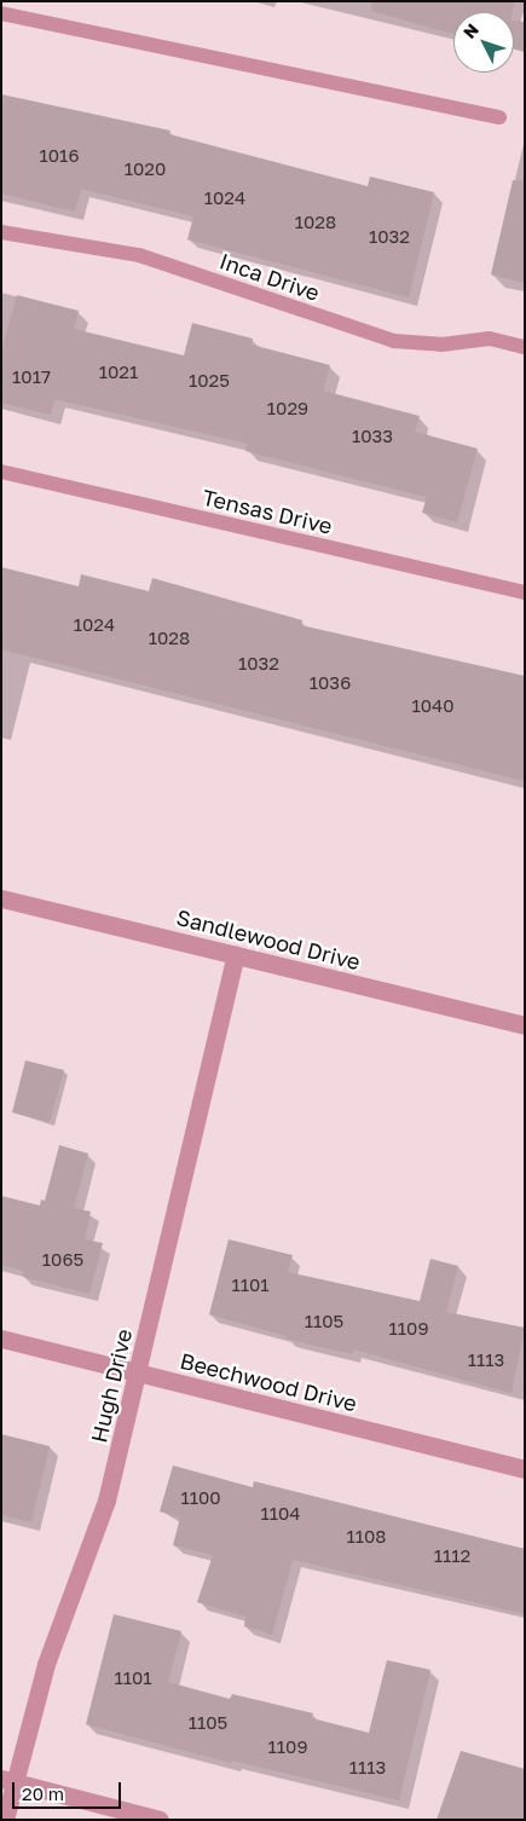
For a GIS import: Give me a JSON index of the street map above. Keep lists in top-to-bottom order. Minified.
{"streets":{"street":["Sandlewood Drive","Beechwood Drive","Hugh Drive"],"lane":["Inca Drive","Tensas Drive"]},"crossings":[["Sandlewood Drive","Hugh Drive"],["Beechwood Drive","Hugh Drive"]],"house_numbers":["1016","1020","1024","1028","1032","1021","1017","1025","1029","1033","1024","1028","1032","1036","1040","1065","1101","1105","1109","1113","1100","1104","1108","1112","1101","1105","1109","1113"],"scale_bar":"20 m","north":"top left"}
